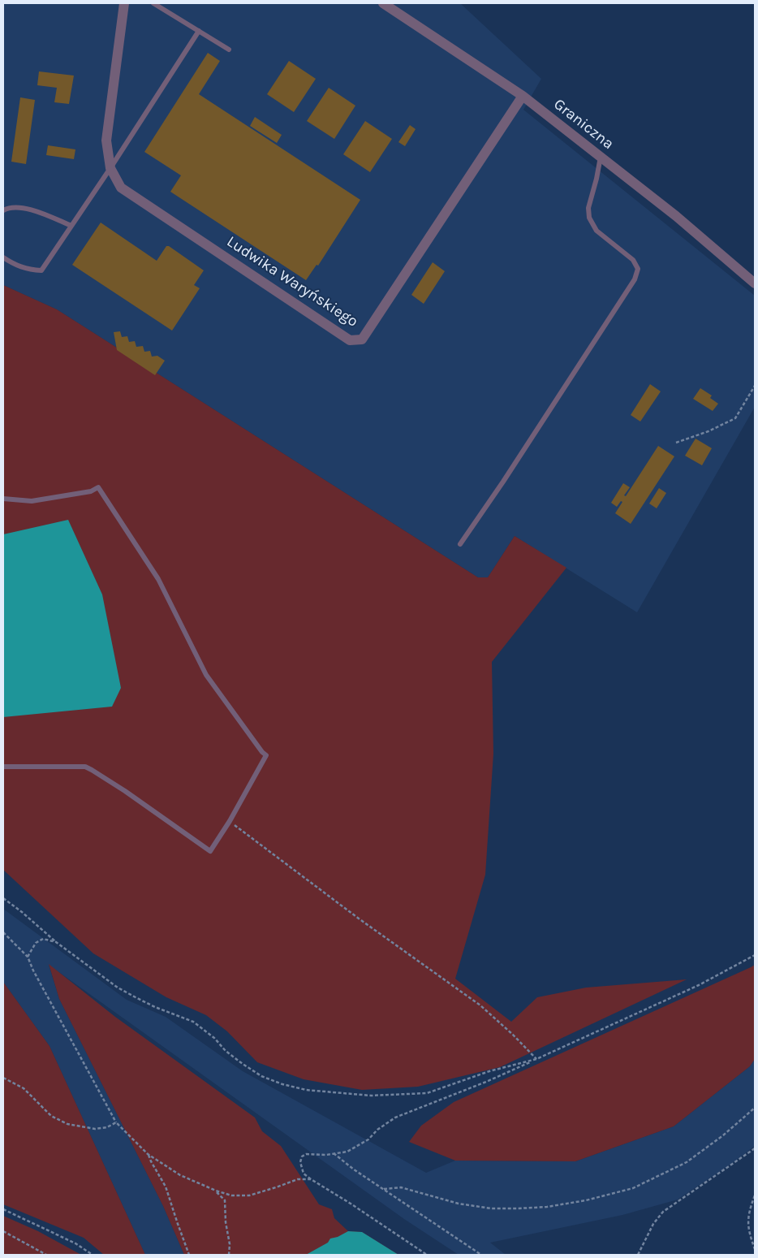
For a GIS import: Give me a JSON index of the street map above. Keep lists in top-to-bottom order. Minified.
{"streets":{"street":["Graniczna","Ludwika Waryńskiego"]},"crossings":[["Graniczna","Ludwika Waryńskiego"]]}
